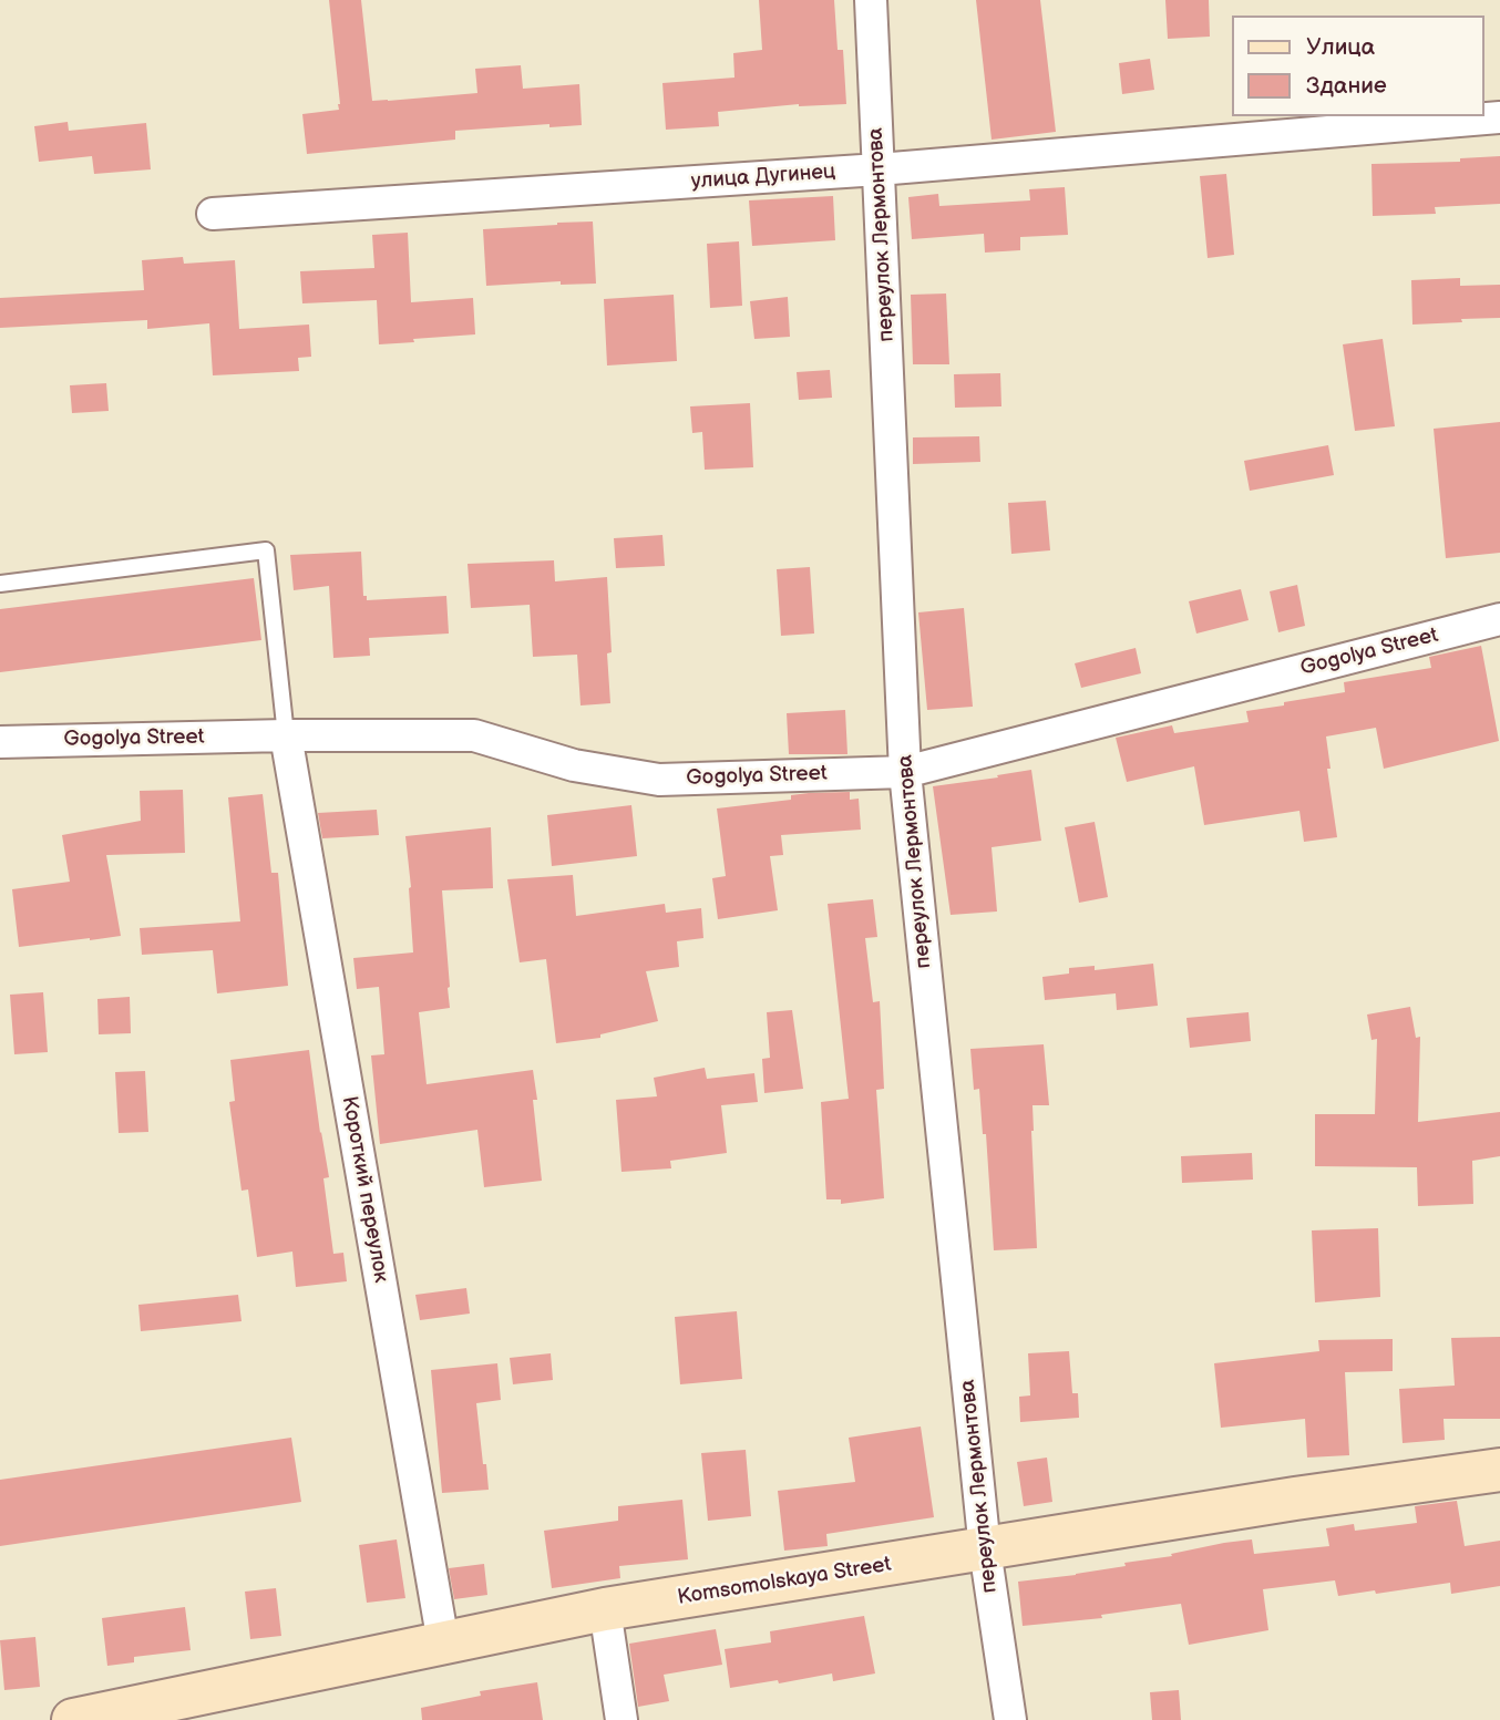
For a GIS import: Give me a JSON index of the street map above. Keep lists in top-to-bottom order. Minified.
{"streets":{"main road":["Komsomolskaya Street"],"street":["улица Дугинец","переулок Лермонтова","Gogolya Street","Короткий переулок"]},"crossings":[["улица Дугинец","переулок Лермонтова"],["переулок Лермонтова","Gogolya Street"],["переулок Лермонтова","Komsomolskaya Street"],["Gogolya Street","Короткий переулок"],["Короткий переулок","Komsomolskaya Street"]],"legend":["Улица","Здание"]}
